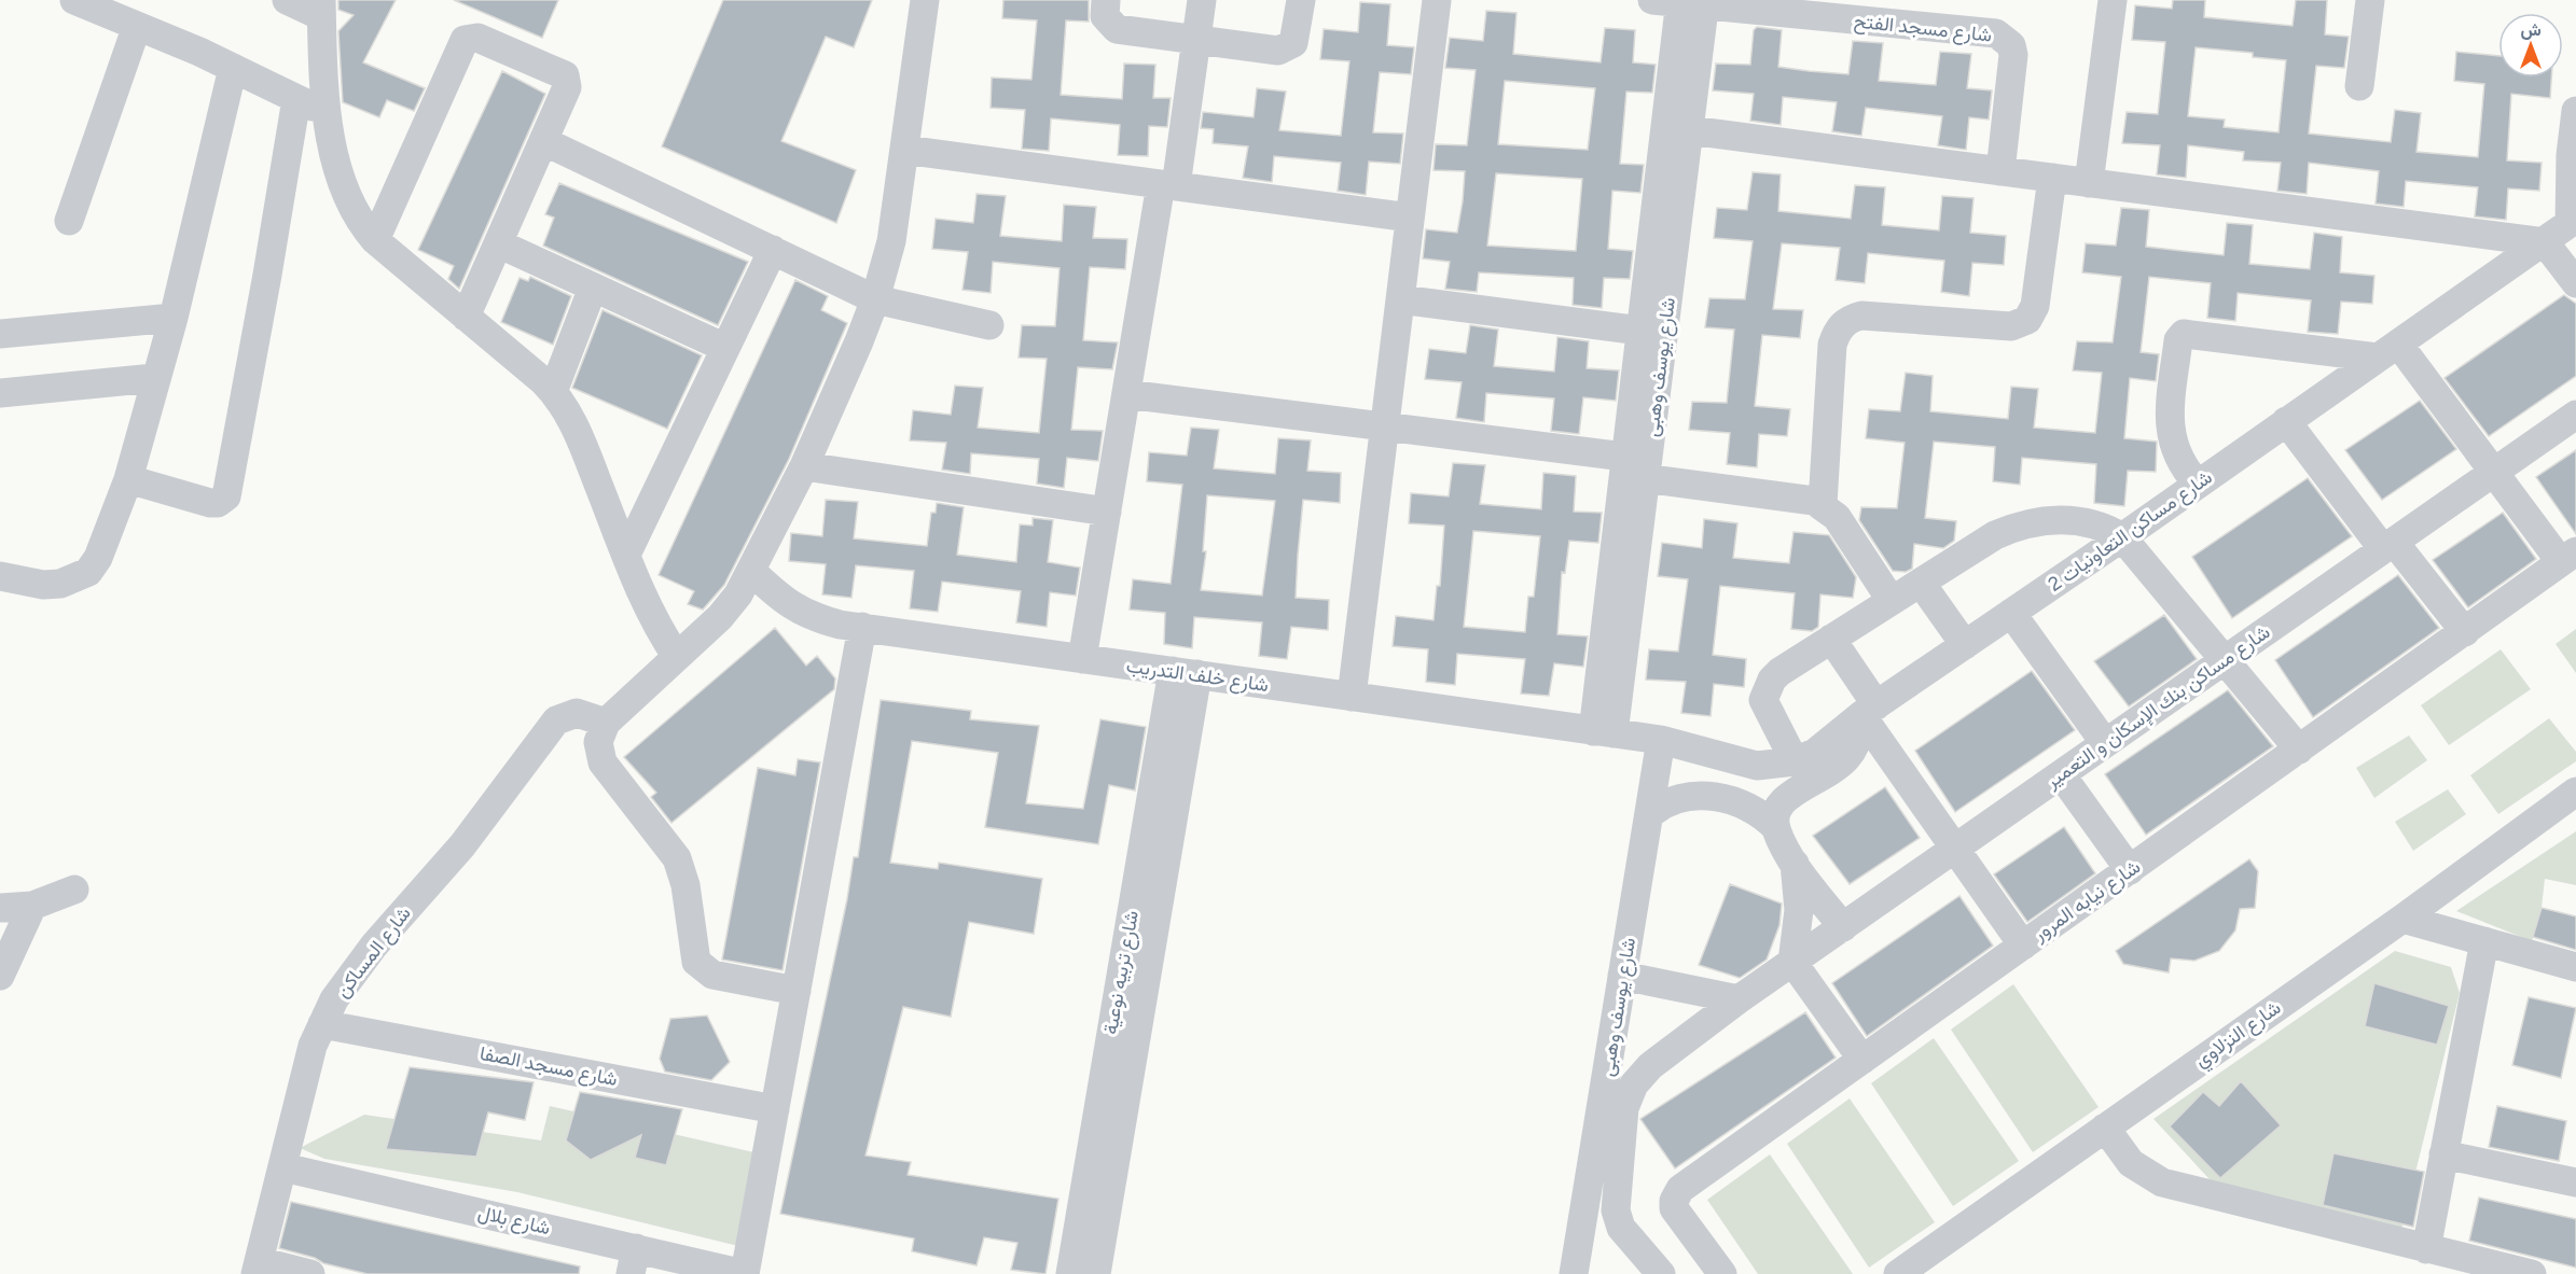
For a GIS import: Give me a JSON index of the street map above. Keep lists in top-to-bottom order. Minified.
{"streets":{"street":["شارع مسجد الفتح","شارع يوسف وهبى","شارع مساكن التعاونيات 2","شارع خلف التدريب","شارع مساكن بنك الإسكان و التعمير","شارع نيابه المرور","شارع المساكن","شارع تربيه نوعية","شارع النزلاوي","شارع مسجد الصفا","شارع بلال"]},"crossings":[["شارع مسجد الفتح","شارع يوسف وهبى"],["شارع يوسف وهبى","شارع مساكن التعاونيات 2"],["شارع يوسف وهبى","شارع خلف التدريب"],["شارع يوسف وهبى","شارع مساكن بنك الإسكان و التعمير"],["شارع مساكن التعاونيات 2","شارع خلف التدريب"],["شارع خلف التدريب","شارع تربيه نوعية"],["شارع المساكن","شارع مسجد الصفا"],["شارع المساكن","شارع بلال"]],"north":"top"}
